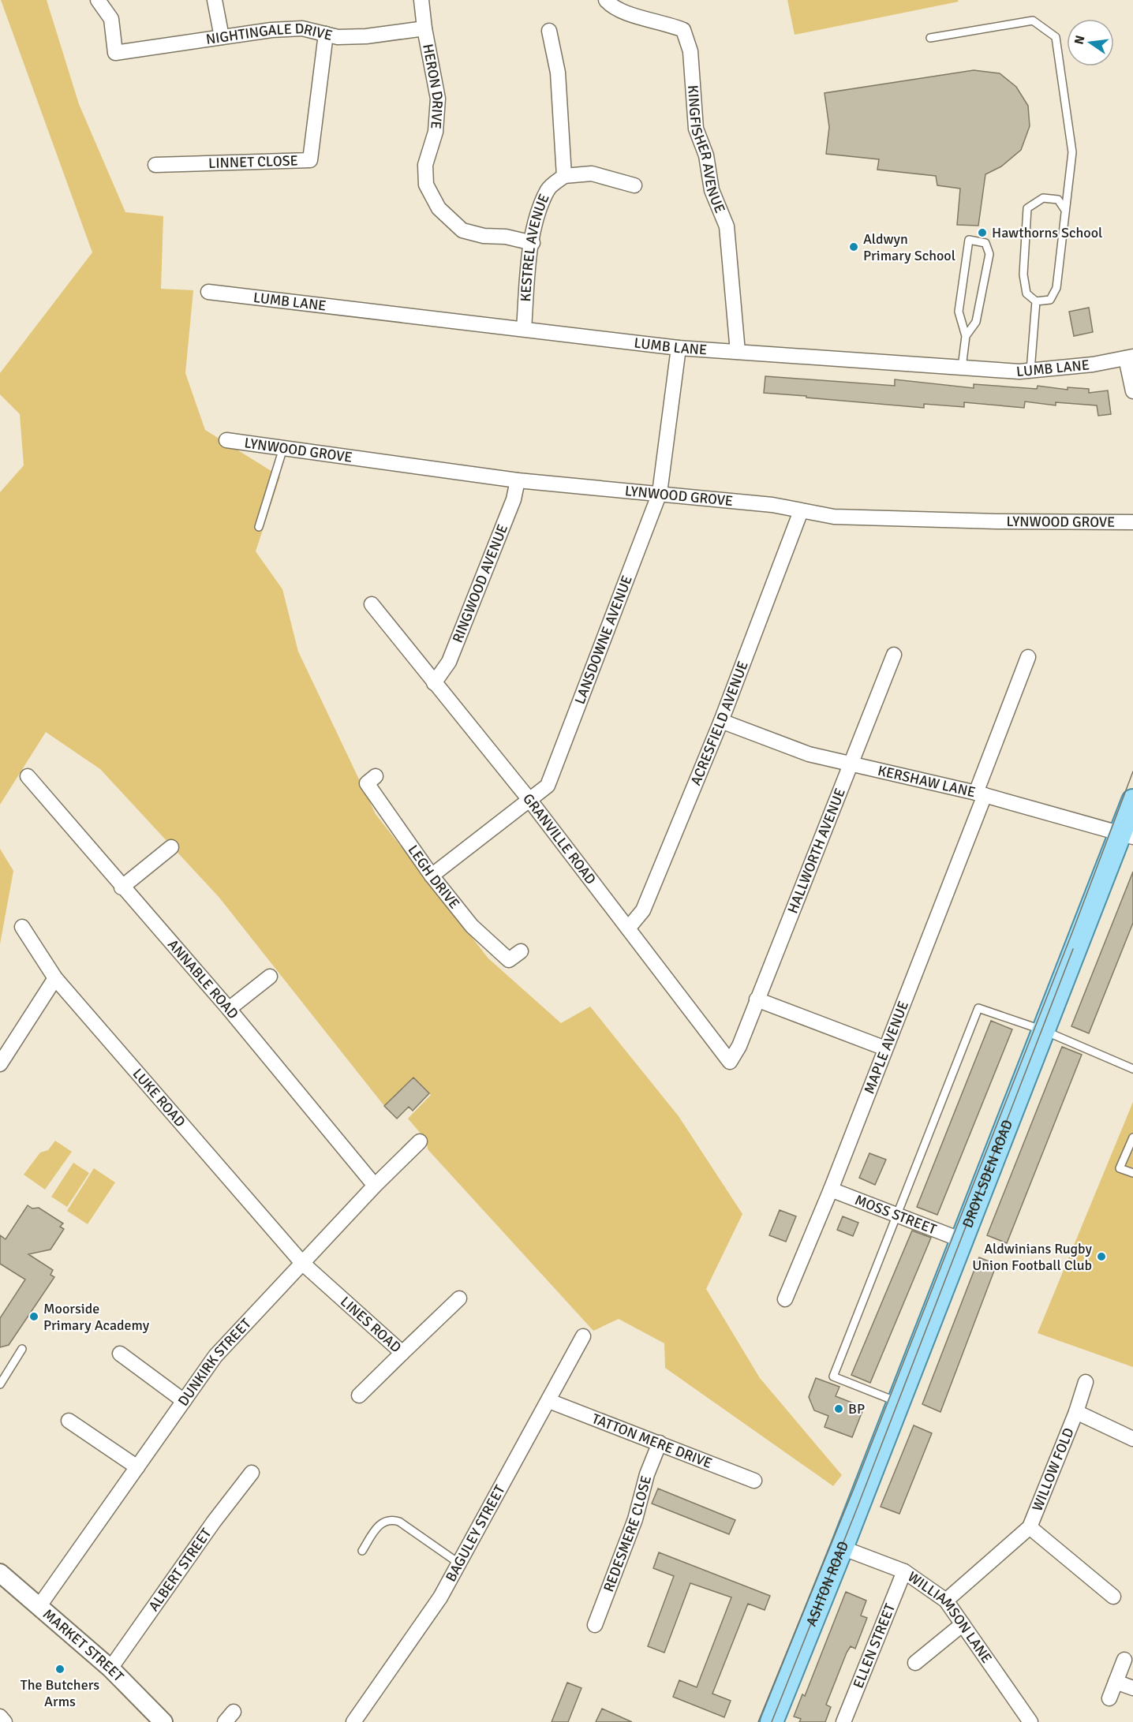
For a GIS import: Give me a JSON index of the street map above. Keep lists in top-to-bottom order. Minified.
{"streets":{"main road":["DROYLSDEN ROAD","ASHTON ROAD"],"street":["NIGHTINGALE DRIVE","HERON DRIVE","KINGFISHER AVENUE","LINNET CLOSE","KESTREL AVENUE","LUMB LANE","LYNWOOD GROVE","RINGWOOD AVENUE","LANSDOWNE AVENUE","ACRESFIELD AVENUE","KERSHAW LANE","GRANVILLE ROAD","HALLWORTH AVENUE","LEGH DRIVE","ANNABLE ROAD","MAPLE AVENUE","LUKE ROAD","MOSS STREET","LINES ROAD","DUNKIRK STREET","TATTON MERE DRIVE","WILLOW FOLD","BAGULEY STREET","REDESMERE CLOSE","ALBERT STREET","WILLIAMSON LANE","MARKET STREET","ELLEN STREET"]},"crossings":[["NIGHTINGALE DRIVE","HERON DRIVE"],["NIGHTINGALE DRIVE","LINNET CLOSE"],["HERON DRIVE","KESTREL AVENUE"],["KINGFISHER AVENUE","LUMB LANE"],["KESTREL AVENUE","LUMB LANE"],["LUMB LANE","LANSDOWNE AVENUE"],["LYNWOOD GROVE","RINGWOOD AVENUE"],["LYNWOOD GROVE","LANSDOWNE AVENUE"],["LYNWOOD GROVE","ACRESFIELD AVENUE"],["RINGWOOD AVENUE","GRANVILLE ROAD"],["LANSDOWNE AVENUE","GRANVILLE ROAD"],["LANSDOWNE AVENUE","LEGH DRIVE"],["ACRESFIELD AVENUE","KERSHAW LANE"],["ACRESFIELD AVENUE","GRANVILLE ROAD"],["KERSHAW LANE","HALLWORTH AVENUE"],["KERSHAW LANE","MAPLE AVENUE"],["KERSHAW LANE","DROYLSDEN ROAD"],["GRANVILLE ROAD","HALLWORTH AVENUE"],["ANNABLE ROAD","DUNKIRK STREET"],["MAPLE AVENUE","MOSS STREET"],["LUKE ROAD","LINES ROAD"],["LUKE ROAD","DUNKIRK STREET"],["DROYLSDEN ROAD","MOSS STREET"],["DROYLSDEN ROAD","ASHTON ROAD"],["DROYLSDEN ROAD","WILLIAMSON LANE"],["LINES ROAD","DUNKIRK STREET"],["DUNKIRK STREET","MARKET STREET"],["TATTON MERE DRIVE","BAGULEY STREET"],["TATTON MERE DRIVE","REDESMERE CLOSE"],["WILLOW FOLD","WILLIAMSON LANE"],["ALBERT STREET","MARKET STREET"],["ASHTON ROAD","WILLIAMSON LANE"],["WILLIAMSON LANE","ELLEN STREET"]],"places":["Hawthorns School","Aldwyn Primary School","Aldwinians Rugby Union Football Club","Moorside Primary Academy","BP","The Butchers Arms"],"north":"left"}
